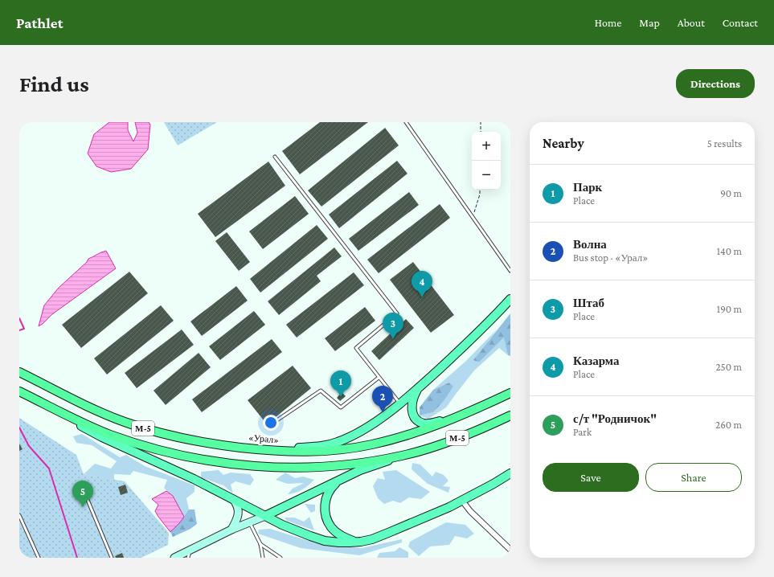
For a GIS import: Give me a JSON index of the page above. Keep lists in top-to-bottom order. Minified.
{"streets":{"highway":["М-5","«Урал»"]},"page":{"header":"Pathlet","nav":["Home","Map","About","Contact"],"buttons":["Directions",["Save","Share"]],"title":"Find us","heading":["Nearby","5 results"],"map_buttons":["+","−"],"list":[{"mark":"1","name":"Парк","note":"Place","value":"90 m"},{"mark":"2","name":"Волна","note":"Bus stop · «Урал»","value":"140 m"},{"mark":"3","name":"Штаб","note":"Place","value":"190 m"},{"mark":"4","name":"Казарма","note":"Place","value":"250 m"},{"mark":"5","name":"с/т \"Родничок\"","note":"Park","value":"260 m"}],"pins":["4","3","1","2","5"]}}
